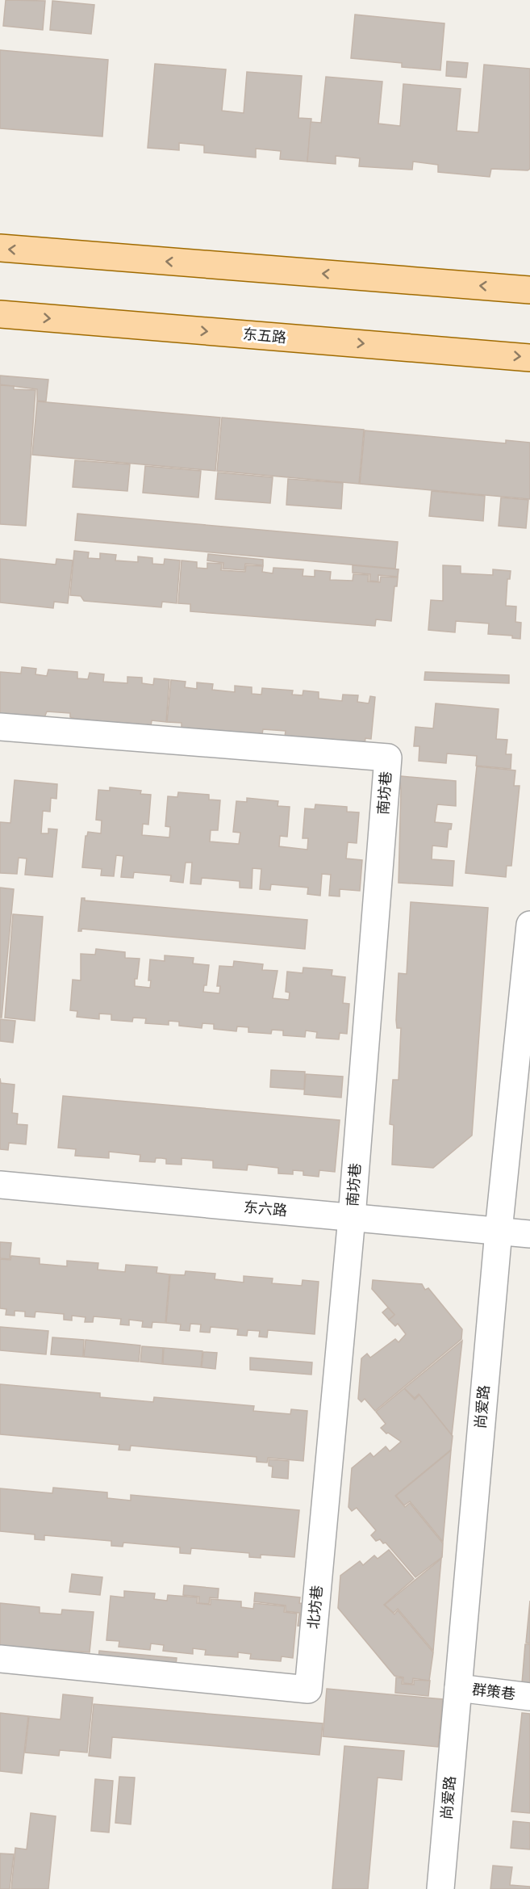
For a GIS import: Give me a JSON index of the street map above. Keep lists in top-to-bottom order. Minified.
{"streets":{"main road":["东五路"],"street":["南坊巷","东六路","尚爱路","北坊巷","群策巷"]},"crossings":[["南坊巷","东六路"],["南坊巷","北坊巷"],["东六路","尚爱路"],["东六路","北坊巷"],["尚爱路","群策巷"]]}
